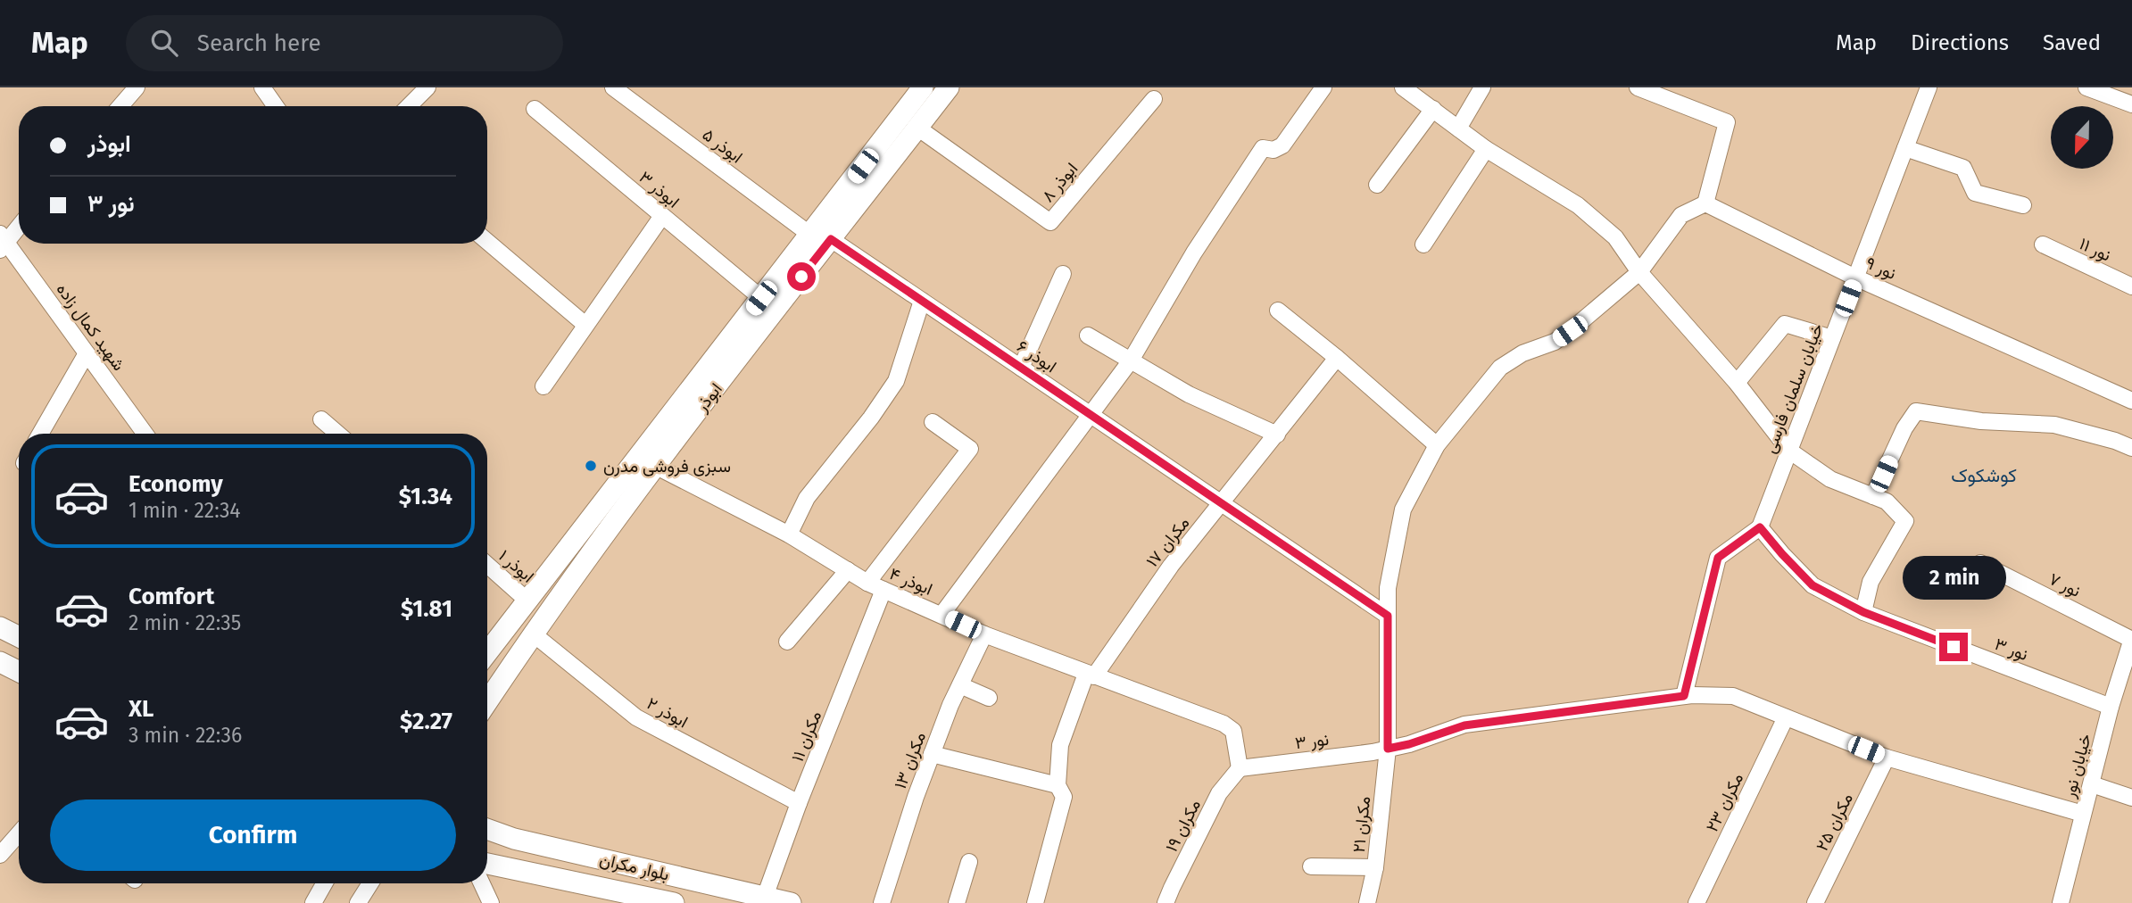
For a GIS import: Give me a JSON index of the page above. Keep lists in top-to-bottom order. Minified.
{"streets":{"main road":["ابوذر","بلوار مکران"],"street":["ابوذر ۵","ابوذر ۸","ابوذر ۳","نور ۱۱","نور ۹","شهید کمال زاده","ابوذر ۶","خیابان سلمان فارسی","مکران ۱۷","ابوذر ۱","ابوذر ۴","نور ۷","نور ۳","ابوذر ۲","مکران ۱۱","مکران ۱۳","خیابان نور","مکران ۲۳","مکران ۲۵","مکران ۲۱","مکران ۱۹"]},"crossings":[["ابوذر ۵","ابوذر"],["ابوذر ۸","ابوذر"],["ابوذر ۳","ابوذر"],["نور ۹","خیابان سلمان فارسی"],["ابوذر ۶","ابوذر"],["ابوذر ۶","مکران ۱۷"],["ابوذر ۶","مکران ۲۱"],["خیابان سلمان فارسی","نور ۳"],["ابوذر","ابوذر ۱"],["ابوذر","ابوذر ۴"],["ابوذر","ابوذر ۲"],["مکران ۱۷","ابوذر ۴"],["ابوذر ۴","نور ۳"],["ابوذر ۴","مکران ۱۱"],["ابوذر ۴","مکران ۱۳"],["ابوذر ۴","مکران ۱۹"],["نور ۷","خیابان نور"],["نور ۳","خیابان نور"],["نور ۳","مکران ۲۳"],["نور ۳","مکران ۲۵"],["نور ۳","مکران ۲۱"],["نور ۳","مکران ۱۹"],["ابوذر ۲","مکران ۱۱"],["مکران ۱۱","بلوار مکران"]],"districts":["کوشکوک"],"places":["سبزی فروشی مدرن"],"north":"bottom","page":{"header":"Map","search":"Search here","nav":["Map","Directions","Saved"],"banner":["ابوذر","نور ۳"],"list":[{"name":"Economy","note":"1 min · 22:34","value":"$1.34"},{"name":"Comfort","note":"2 min · 22:35","value":"$1.81"},{"name":"XL","note":"3 min · 22:36","value":"$2.27"}],"bubble":"2 min","buttons":"Confirm"}}
